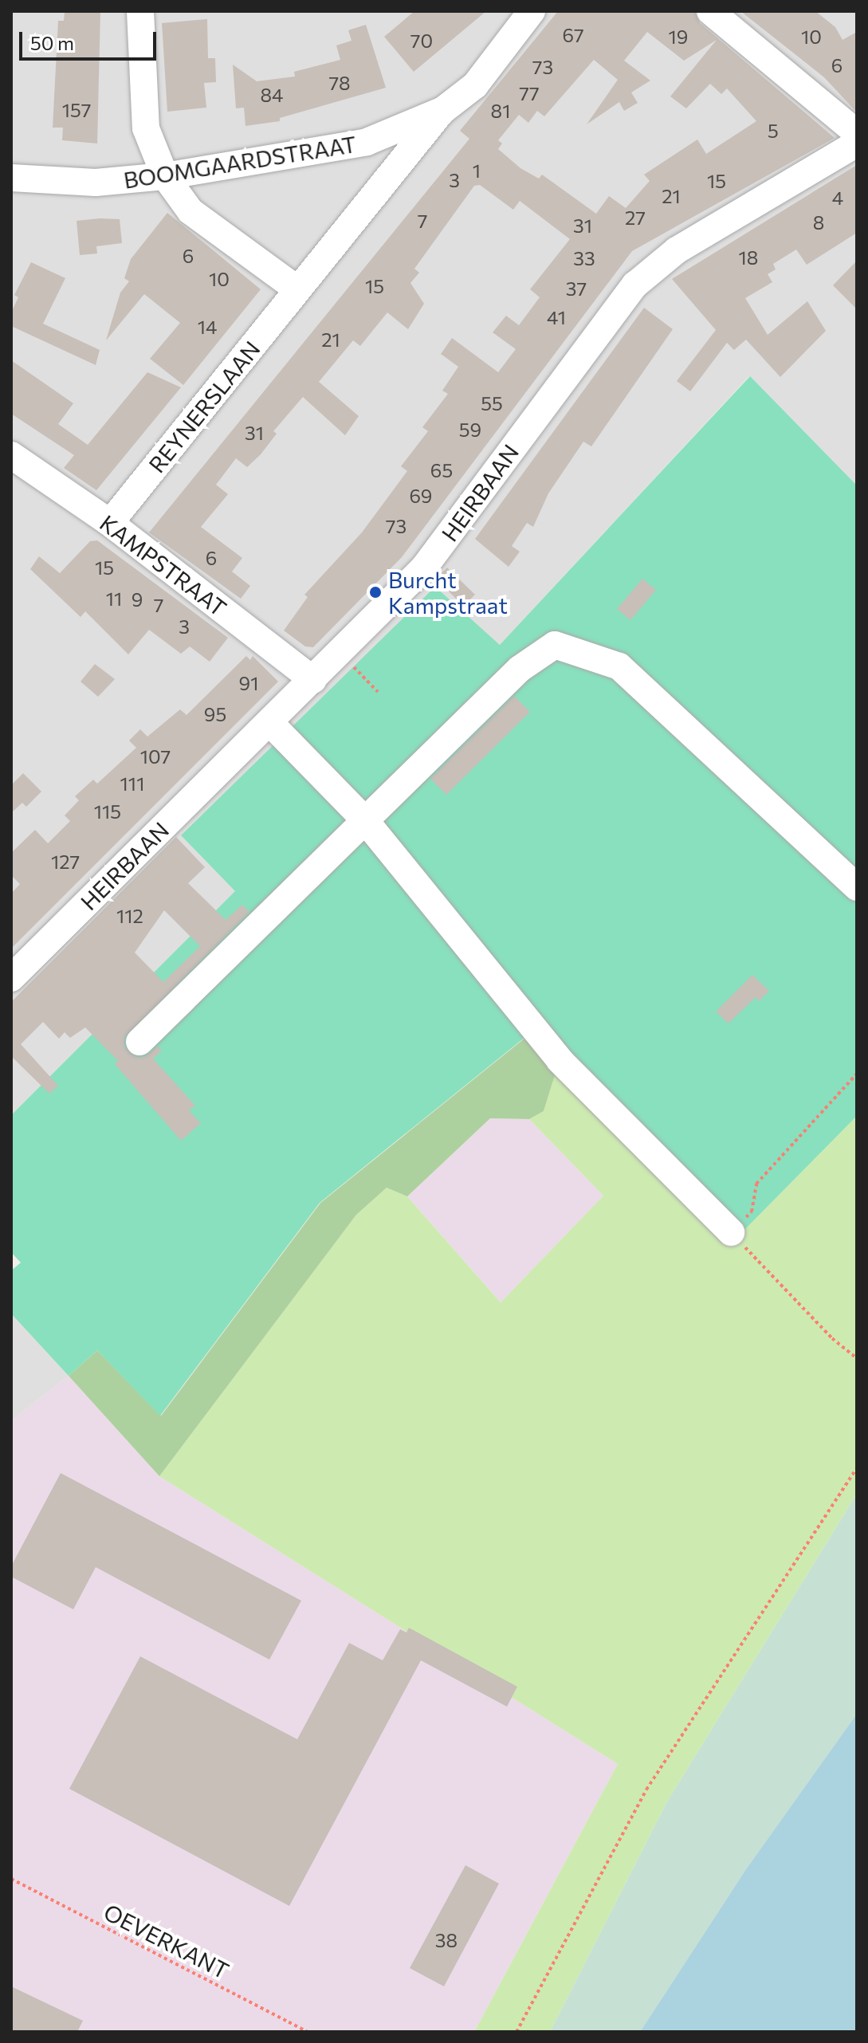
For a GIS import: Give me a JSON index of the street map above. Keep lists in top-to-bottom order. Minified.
{"streets":{"street":["BOOMGAARDSTRAAT","REYNERSLAAN","HEIRBAAN","KAMPSTRAAT"],"path":["OEVERKANT"]},"crossings":[["BOOMGAARDSTRAAT","REYNERSLAAN"],["REYNERSLAAN","KAMPSTRAAT"],["HEIRBAAN","KAMPSTRAAT"]],"places":["Burcht Kampstraat"],"house_numbers":["67","19","10","70","6","73","78","77","84","157","81","5","1","3","15","21","4","27","7","8","31","6","18","33","10","15","37","41","14","21","55","59","31","65","69","73","6","15","11","9","7","3","91","95","107","111","115","127","112","38"],"scale_bar":"50 m"}
